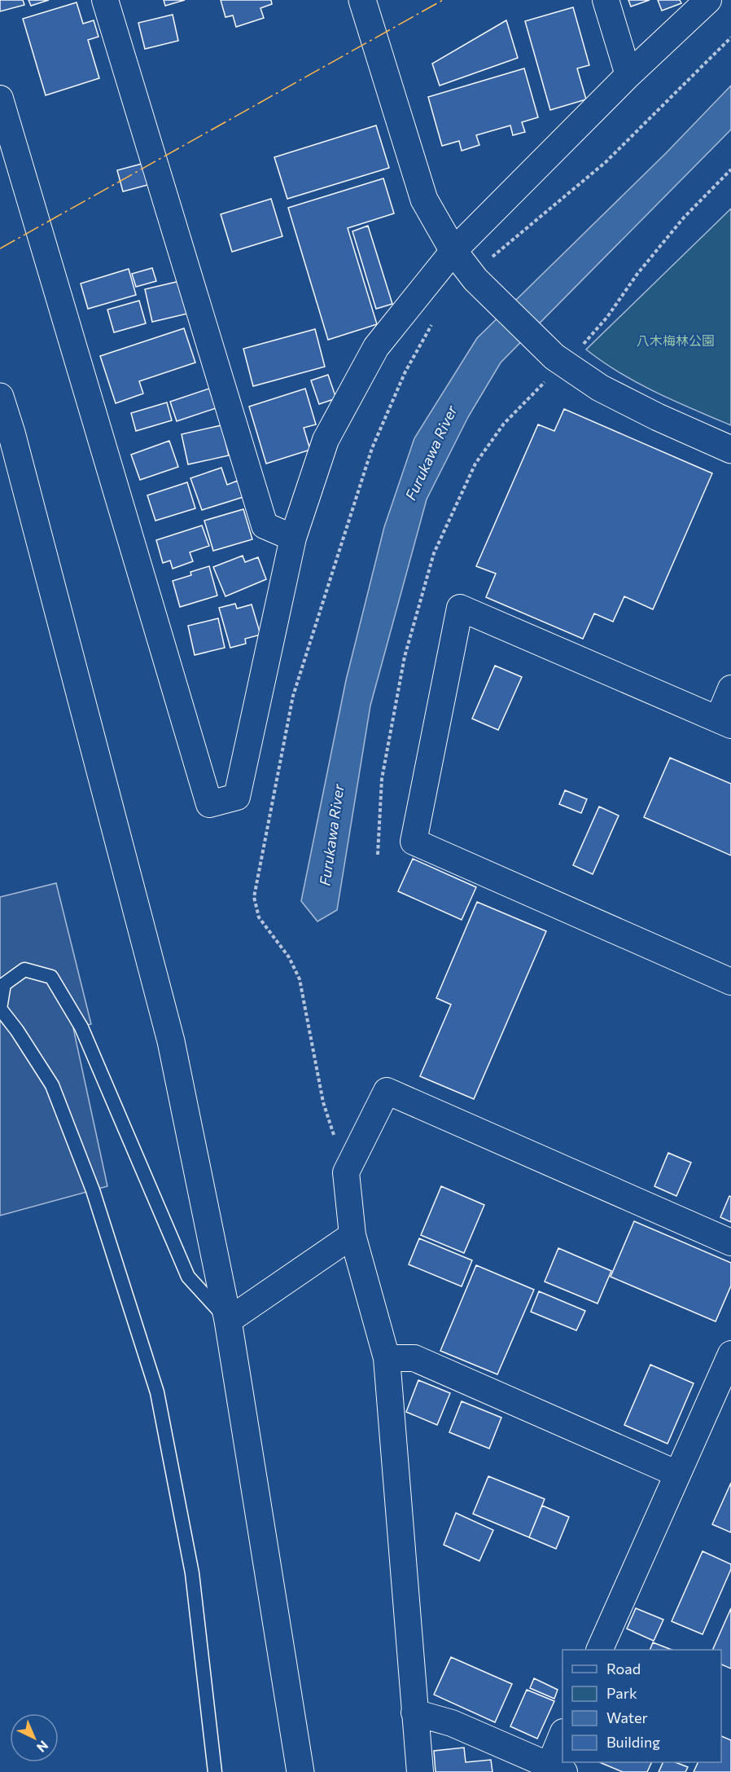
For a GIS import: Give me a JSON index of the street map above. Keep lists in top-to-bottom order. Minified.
{"water":["Furukawa River"],"parks":["八木梅林公園"],"legend":["Road","Park","Water","Building"],"north":"bottom right"}
